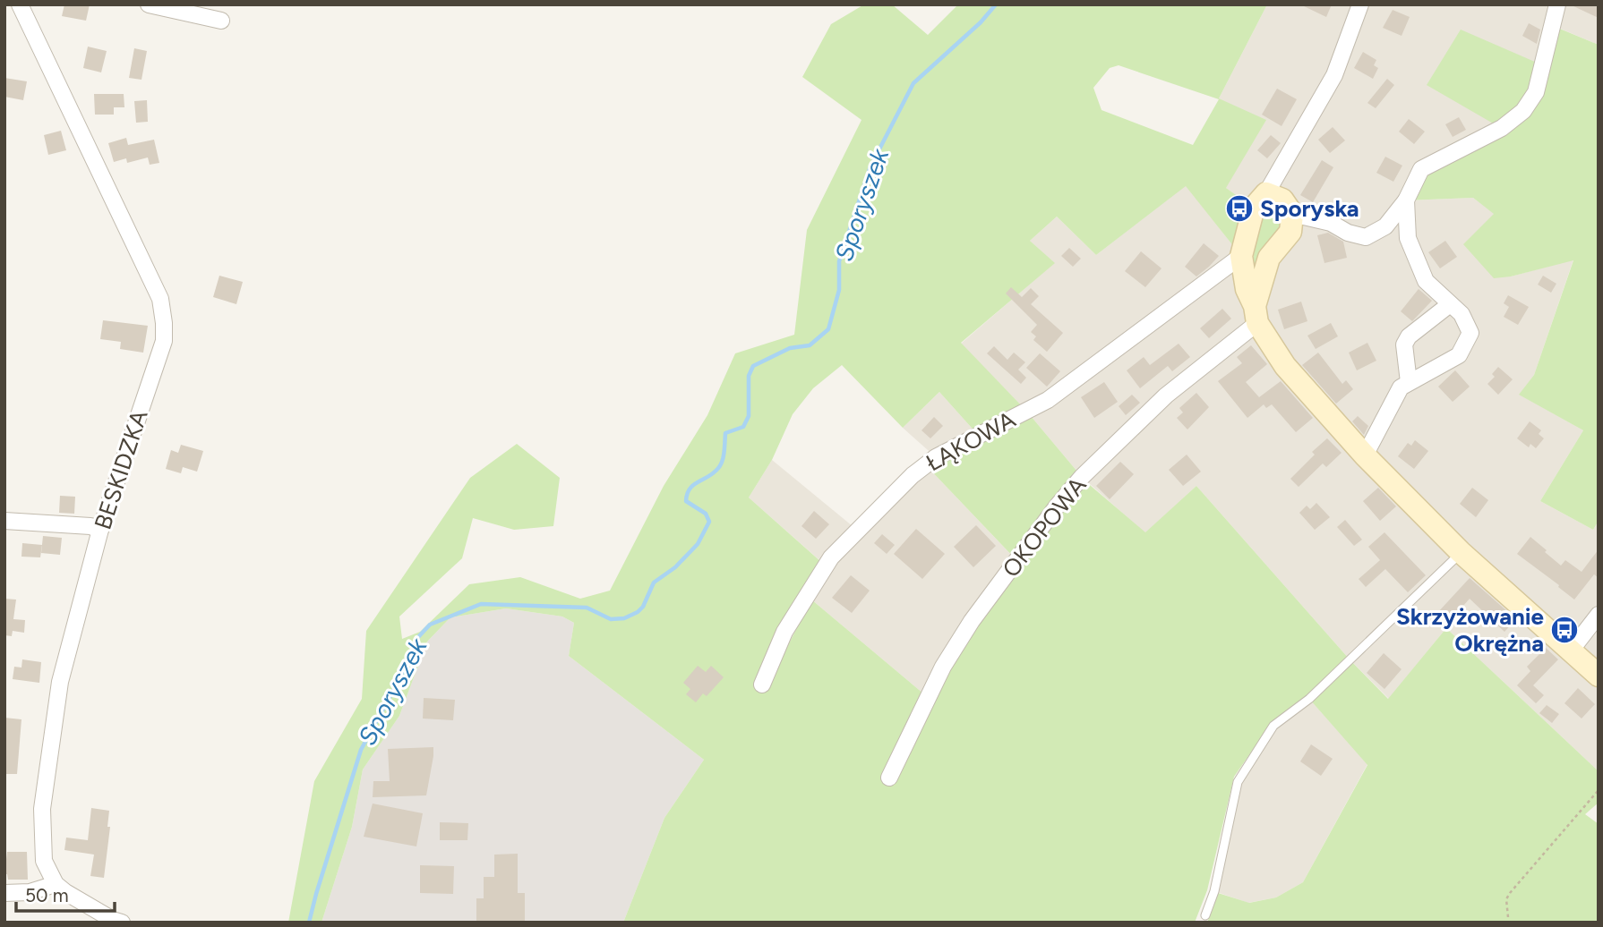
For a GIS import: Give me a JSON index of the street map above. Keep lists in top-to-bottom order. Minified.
{"streets":{"street":["ŁĄKOWA","BESKIDZKA","OKOPOWA"]},"water":["Sporyszek"],"places":{"bus stop":["Sporyska","Skrzyżowanie Okrężna"]},"scale_bar":"50 m"}
